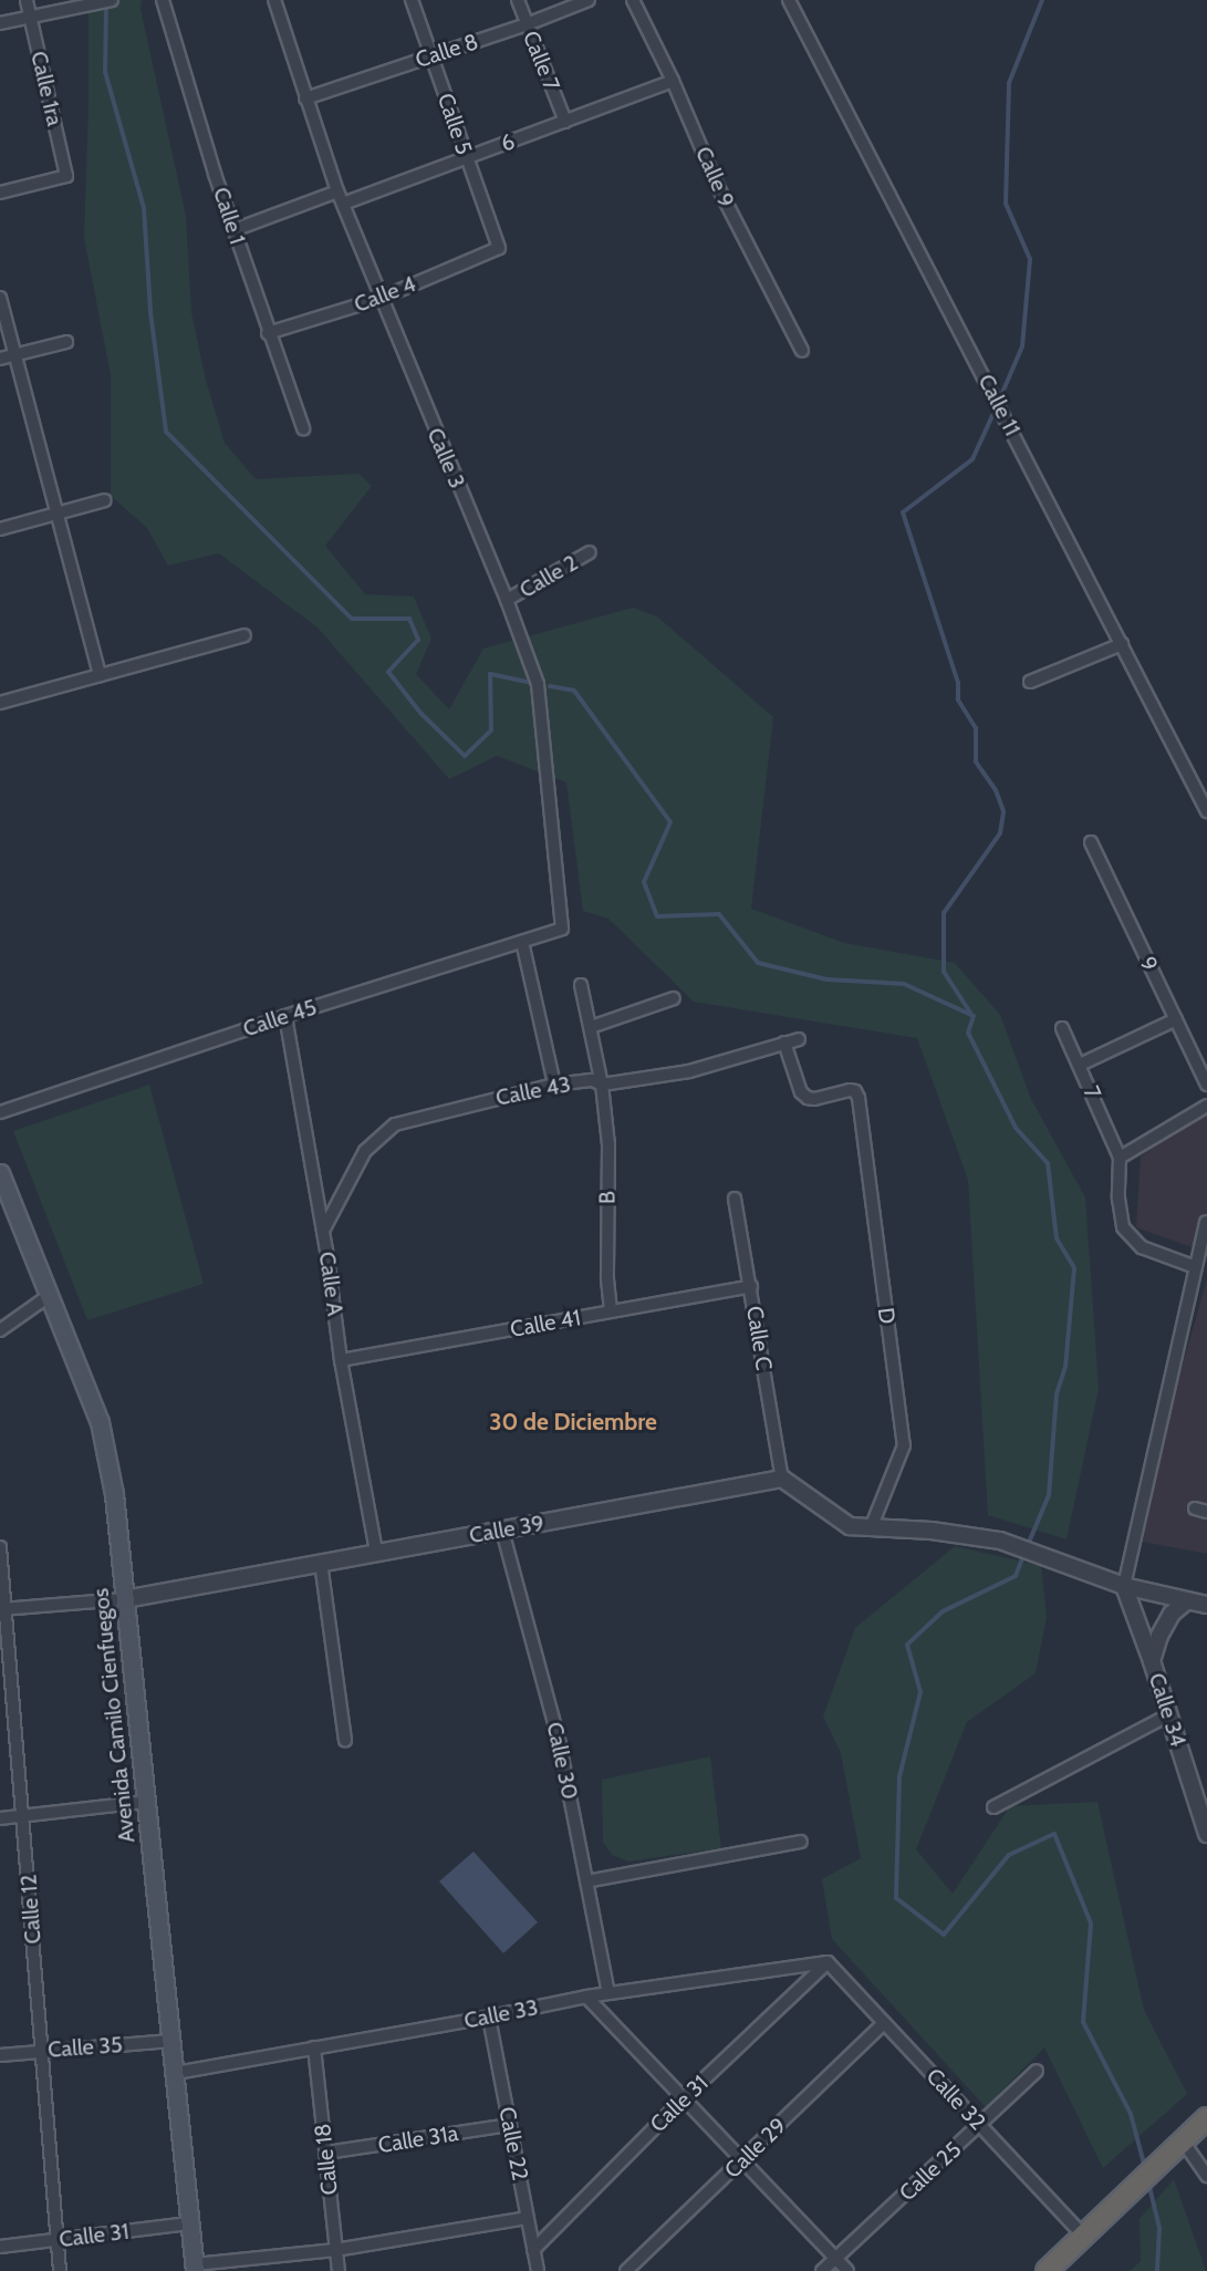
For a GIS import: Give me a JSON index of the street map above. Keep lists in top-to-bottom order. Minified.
{"streets":{"main road":["Avenida Camilo Cienfuegos"],"street":["Calle 8","Calle 7","Calle 1ra","Calle 5","6","Calle 9","Calle 1","Calle 4","Calle 11","Calle 3","Calle 2","9","Calle 45","Calle 43","7","B","Calle A","D","Calle 41","Calle C","Calle 39","Calle 34","Calle 30","Calle 12","Calle 33","Calle 35","Calle 32","Calle 31","Calle 31a","Calle 22","Calle 29","Calle 18","Calle 25"]},"crossings":[["Calle 8","Calle 7"],["Calle 8","Calle 5"],["Calle 8","Calle 3"],["Calle 7","6"],["Calle 5","6"],["Calle 5","Calle 4"],["6","Calle 9"],["6","Calle 3"],["Calle 1","Calle 4"],["Calle 4","Calle 3"],["Calle 3","Calle 2"],["Calle 3","Calle 45"],["Calle 45","Calle A"],["Calle 43","B"],["Calle 43","Calle A"],["Calle 43","D"],["B","Calle 41"],["Calle A","Calle 41"],["Calle A","Calle 39"],["Calle 41","Calle C"],["Calle C","Calle 39"],["Calle 39","Avenida Camilo Cienfuegos"],["Calle 39","Calle 30"],["Calle 39","Calle 12"],["Avenida Camilo Cienfuegos","Calle 33"],["Avenida Camilo Cienfuegos","Calle 35"],["Avenida Camilo Cienfuegos","Calle 31"],["Calle 30","Calle 33"],["Calle 12","Calle 35"],["Calle 12","Calle 31"],["Calle 33","Calle 32"],["Calle 33","Calle 31"],["Calle 33","Calle 22"],["Calle 33","Calle 18"],["Calle 32","Calle 31"],["Calle 32","Calle 29"],["Calle 32","Calle 25"],["Calle 31","Calle 22"],["Calle 31a","Calle 22"],["Calle 31a","Calle 18"]],"districts":["30 de Diciembre"]}
